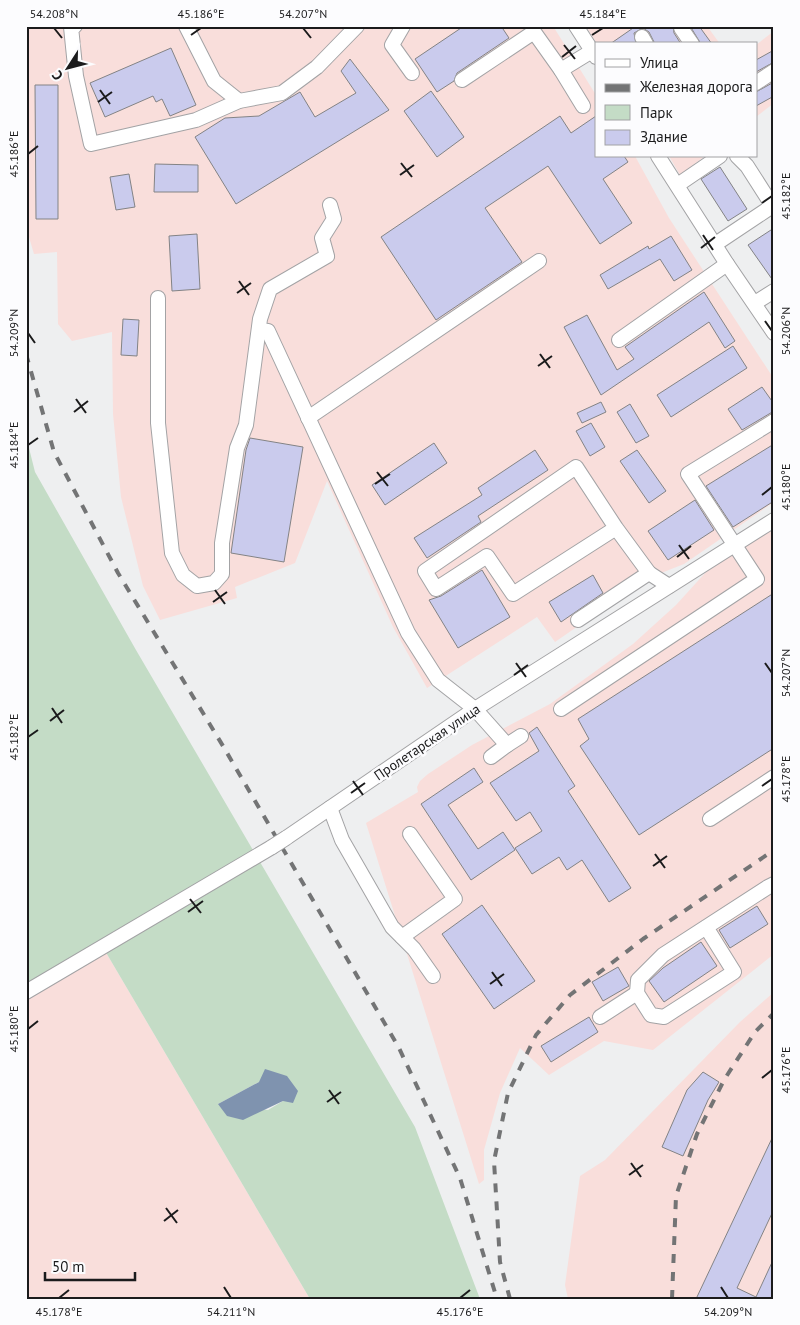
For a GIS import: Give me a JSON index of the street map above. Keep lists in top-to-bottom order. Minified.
{"streets":{"street":["Пролетарская улица"]},"legend":["Улица","Железная дорога","Парк","Здание"],"scale_bar":"50 m","north":"bottom left","coordinates":["54.208°N","45.186°E","54.207°N","45.184°E","45.182°E","54.206°N","54.209°N","45.180°E","45.178°E","45.176°E","54.211°N"]}
